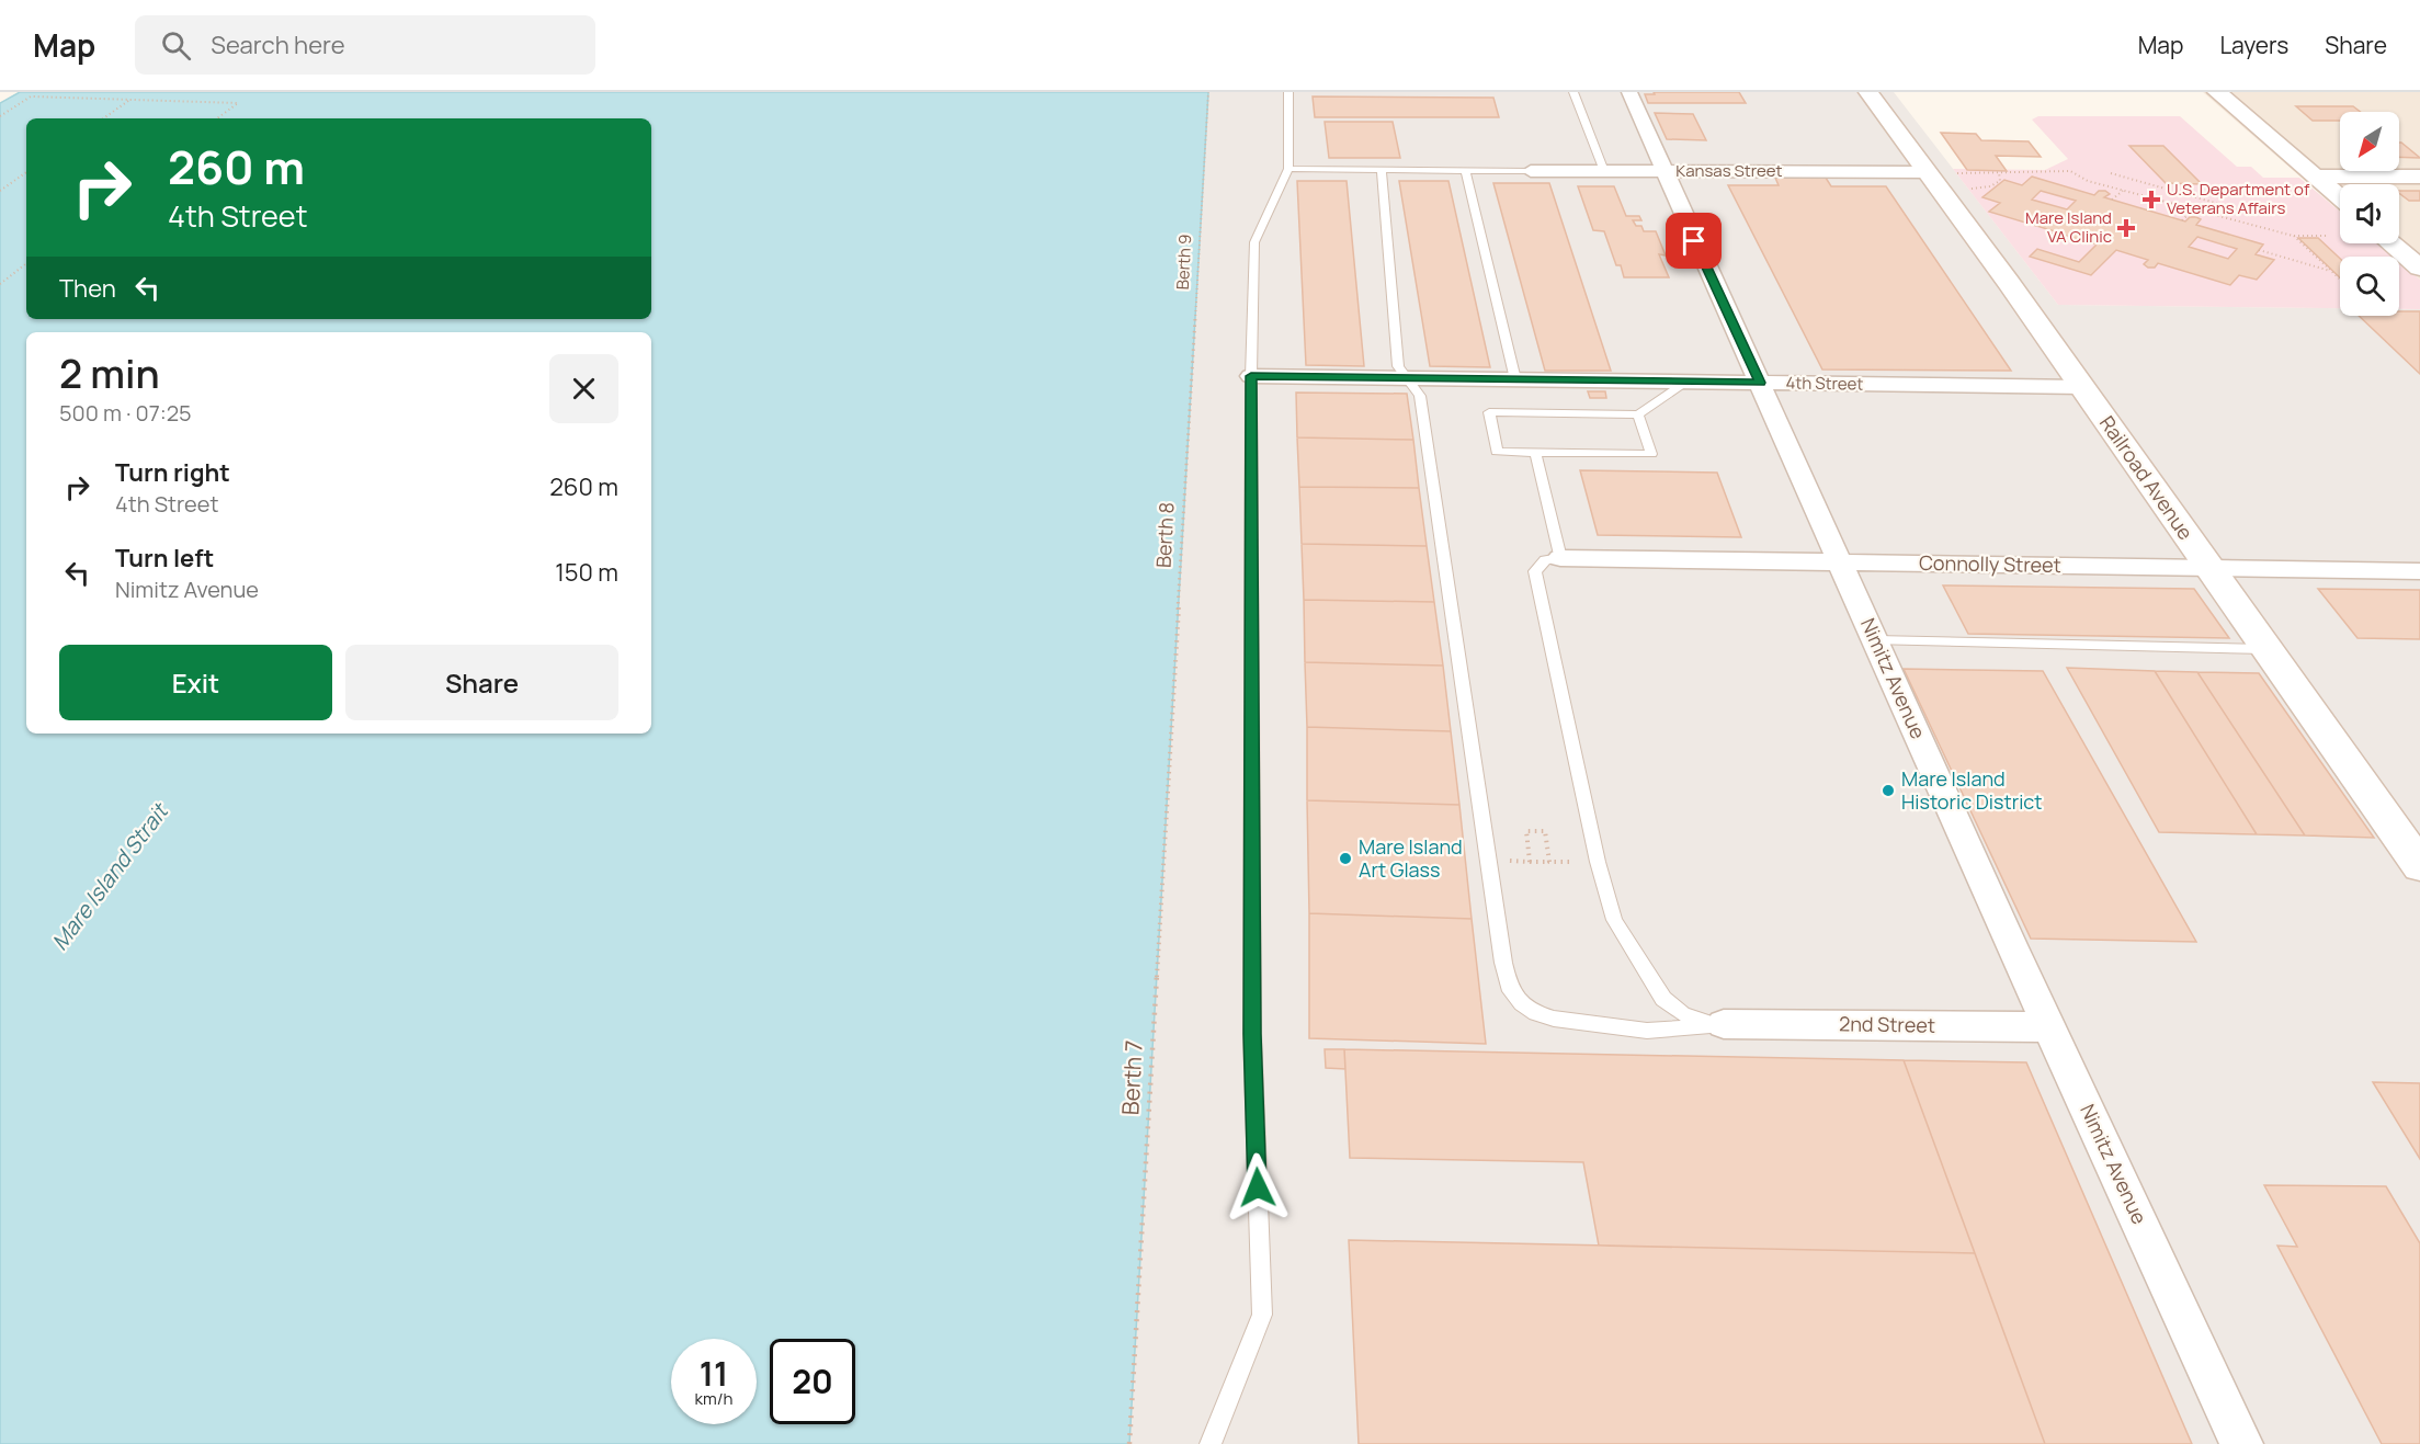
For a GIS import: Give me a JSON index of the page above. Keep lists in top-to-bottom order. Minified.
{"streets":{"street":["Kansas Street","4th Street","Railroad Avenue","Connolly Street","Nimitz Avenue","2nd Street"],"path":["Berth 9","Berth 8","Berth 7"]},"crossings":[["Kansas Street","Railroad Avenue"],["Kansas Street","Nimitz Avenue"],["Berth 9","Berth 8"],["4th Street","Railroad Avenue"],["4th Street","Nimitz Avenue"],["Railroad Avenue","Connolly Street"],["Berth 8","Berth 7"],["Connolly Street","Nimitz Avenue"],["Nimitz Avenue","2nd Street"]],"water":["Mare Island Strait"],"places":{"health":["U.S. Department of Veterans Affairs","Mare Island VA Clinic"],"other":["Mare Island Historic District","Mare Island Art Glass"]},"north":"bottom left","page":{"header":"Map","search":"Search here","nav":["Map","Layers","Share"],"turn":["260 m","4th Street"],"then":"Then","heading":["2 min","500 m · 07:25"],"list":[{"name":"Turn right","note":"4th Street","value":"260 m"},{"name":"Turn left","note":"Nimitz Avenue","value":"150 m"}],"buttons":["Exit","Share"],"speed":"11 km/h","limit":"20"}}
